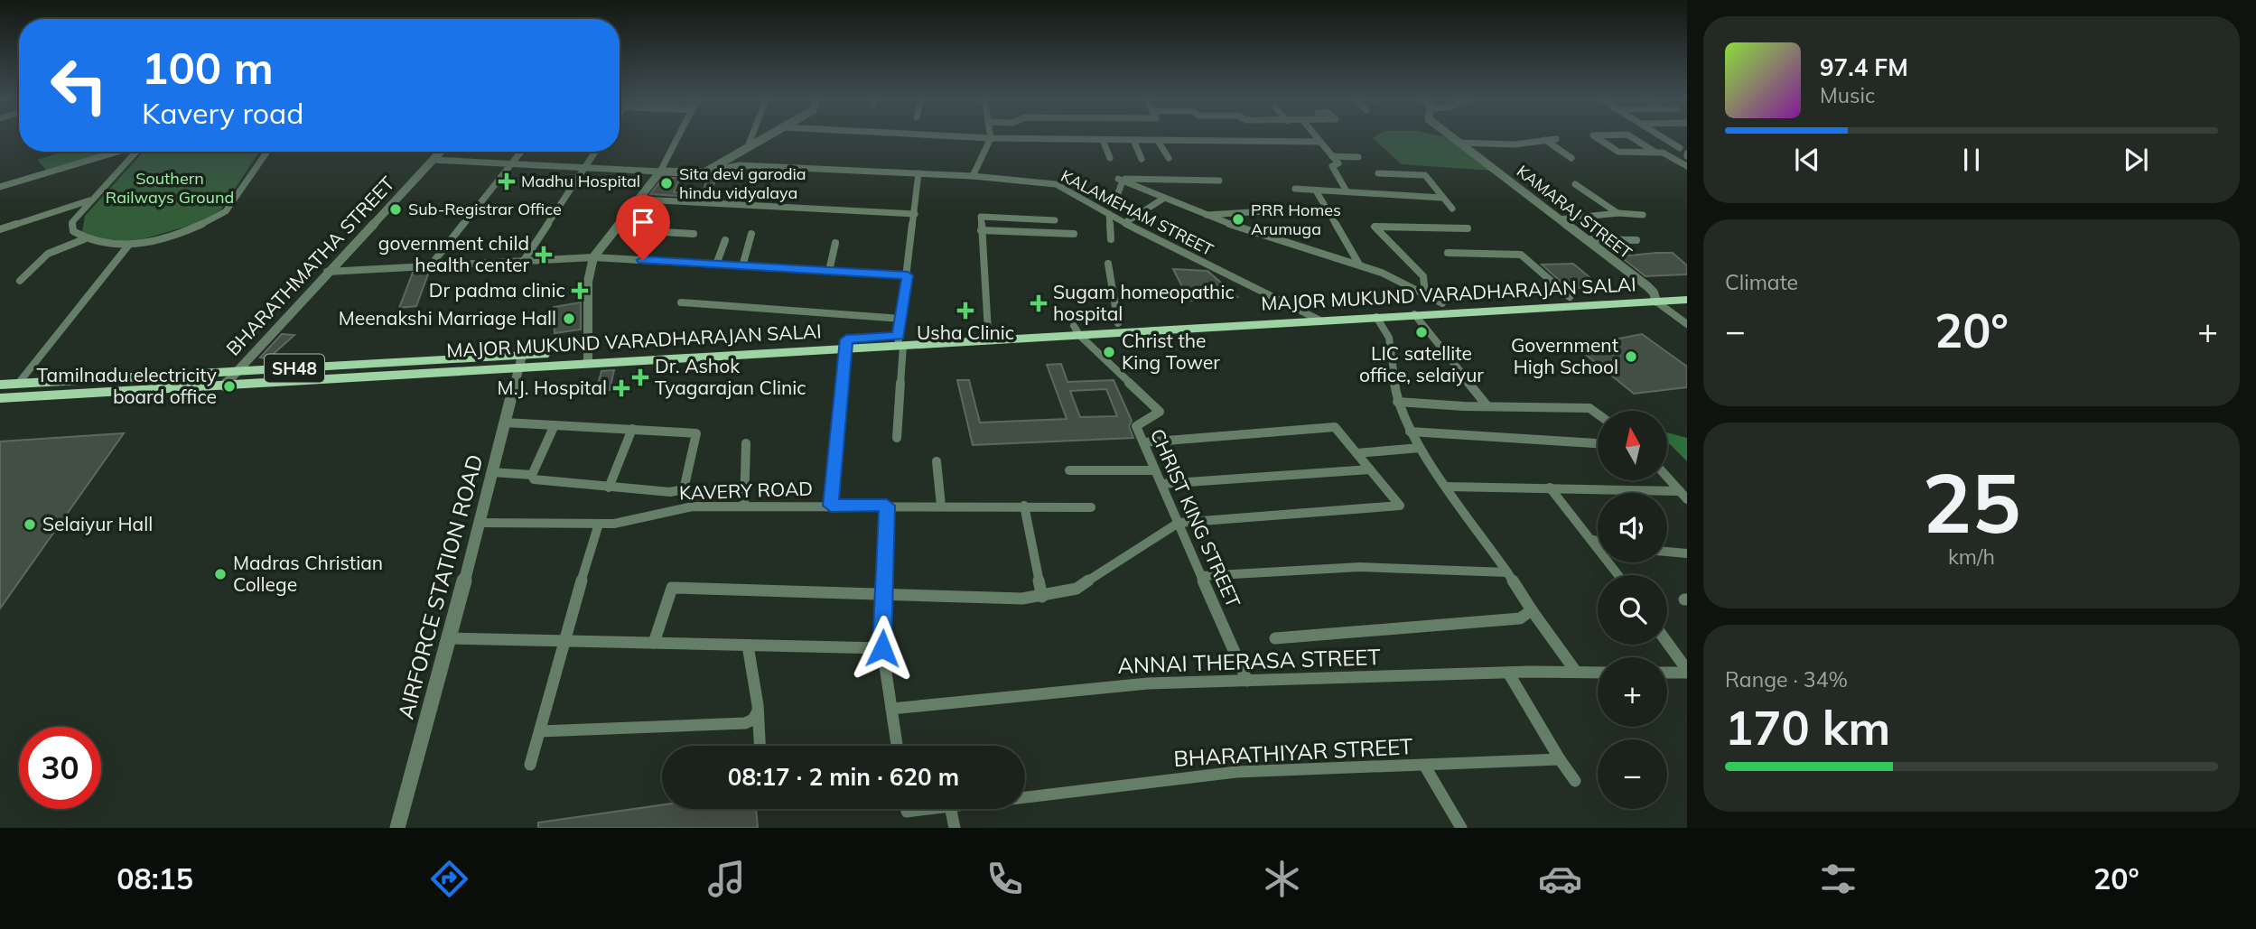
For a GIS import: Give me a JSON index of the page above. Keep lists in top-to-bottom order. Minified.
{"streets":{"main road":["MAJOR MUKUND VARADHARAJAN SALAI","SH48"],"street":["KAMARAJ STREET","KALAMEHAM STREET","BHARATHMATHA STREET","KAVERY ROAD","CHRIST KING STREET","AIRFORCE STATION ROAD","ANNAI THERASA STREET","BHARATHIYAR STREET"]},"crossings":[["KAMARAJ STREET","MAJOR MUKUND VARADHARAJAN SALAI"],["KALAMEHAM STREET","MAJOR MUKUND VARADHARAJAN SALAI"],["BHARATHMATHA STREET","MAJOR MUKUND VARADHARAJAN SALAI"],["BHARATHMATHA STREET","SH48"],["MAJOR MUKUND VARADHARAJAN SALAI","SH48"],["MAJOR MUKUND VARADHARAJAN SALAI","CHRIST KING STREET"],["MAJOR MUKUND VARADHARAJAN SALAI","AIRFORCE STATION ROAD"],["SH48","AIRFORCE STATION ROAD"],["KAVERY ROAD","AIRFORCE STATION ROAD"],["CHRIST KING STREET","ANNAI THERASA STREET"]],"parks":["Southern Railways Ground"],"places":{"health":["Madhu Hospital","government child health center","Dr padma clinic","Sugam homeopathic hospital","Usha Clinic","Dr. Ashok Tyagarajan Clinic","M.J. Hospital"],"other":["Sita devi garodia hindu vidyalaya","Sub-Registrar Office","PRR Homes Arumuga","Meenakshi Marriage Hall","LIC satellite office, selaiyur","Christ the King Tower","Government High School","Tamilnadu electricity board office","Selaiyur Hall","Madras Christian College"]},"north":"top","page":{"turn":["100 m","Kavery road"],"song":["97.4 FM","Music"],"tile":["Climate",["25","km/h"],["Range · 34%","170 km"]],"heat":["−","20°","+"],"map_buttons":["+","−"],"limit":"30","trip":"08:17 · 2 min · 620 m","tabs":["08:15","20°"]}}
